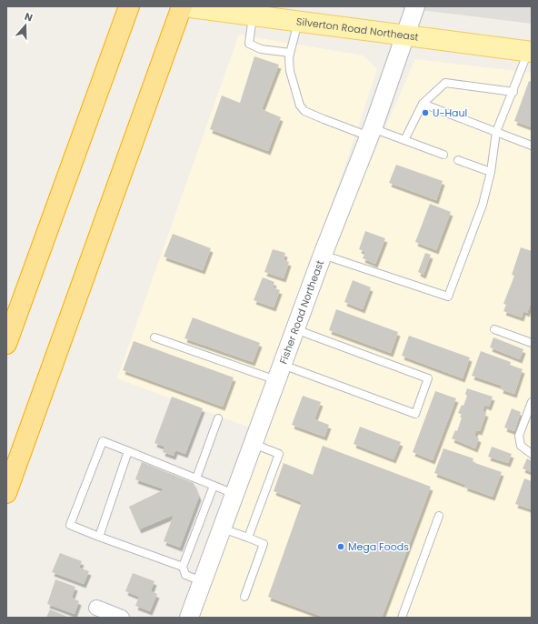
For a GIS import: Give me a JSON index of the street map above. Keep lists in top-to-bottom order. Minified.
{"streets":{"main road":["Silverton Road Northeast"],"street":["Fisher Road Northeast"]},"crossings":[["Silverton Road Northeast","Fisher Road Northeast"]],"places":["U-Haul","Mega Foods"],"north":"top"}
